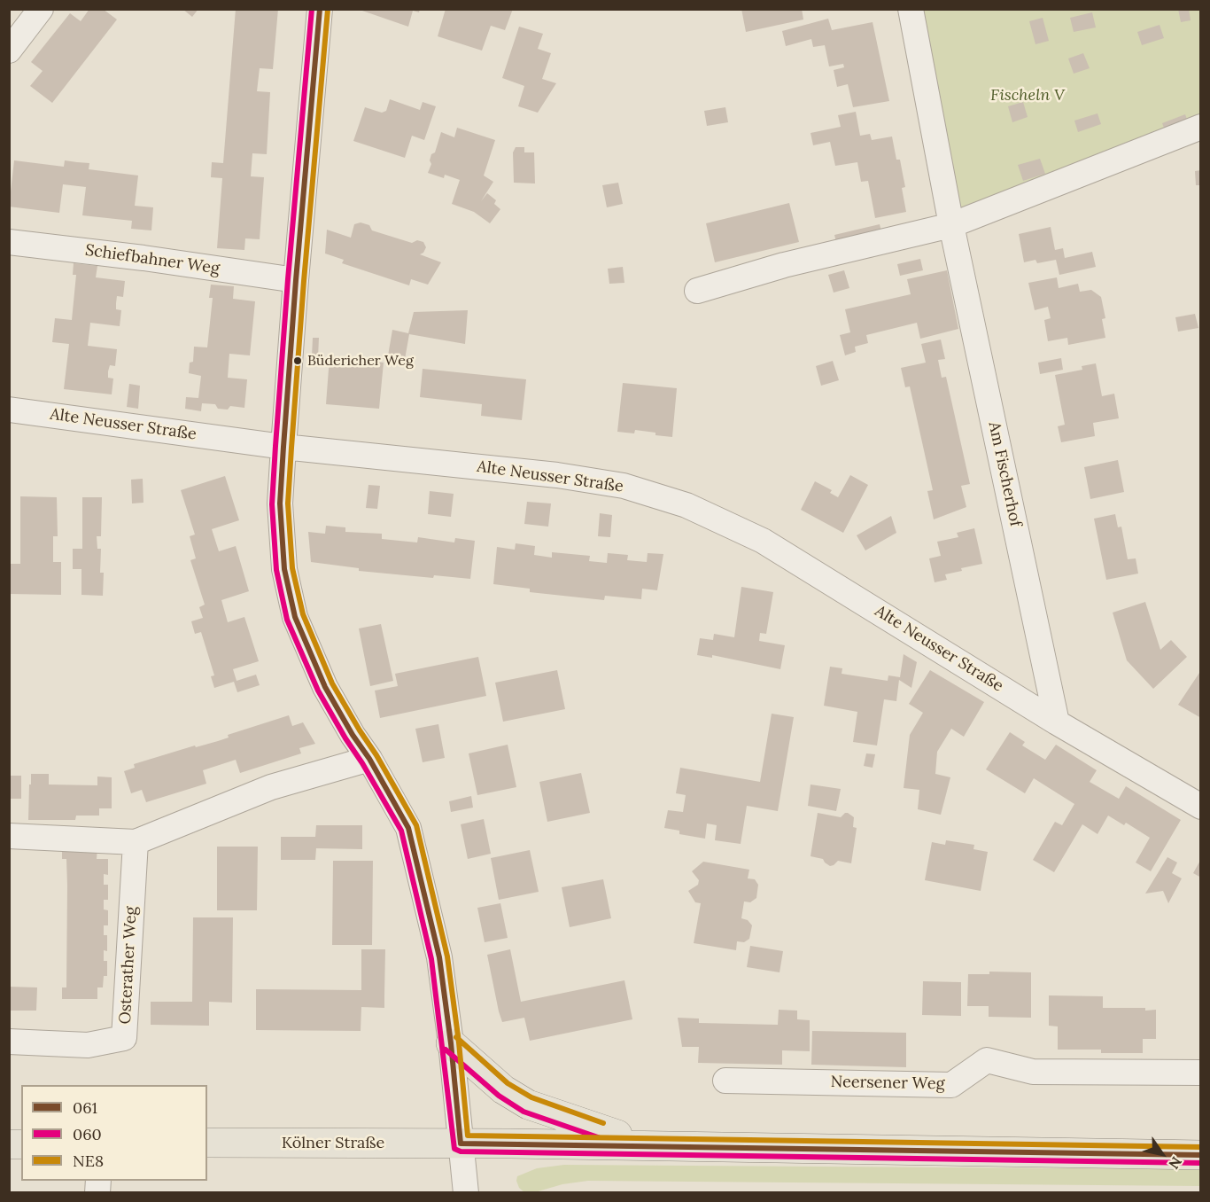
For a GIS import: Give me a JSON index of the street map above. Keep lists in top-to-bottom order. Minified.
{"streets":{"main road":["Kölner Straße"],"street":["Schiefbahner Weg","Alte Neusser Straße","Am Fischerhof","Osterather Weg","Neersener Weg"]},"crossings":[["Alte Neusser Straße","Am Fischerhof"]],"parks":["Fischeln V"],"places":["Büdericher Weg"],"lines":["transit line 061","transit line 060","transit line NE8"],"legend":["061","060","NE8"],"north":"bottom right"}
